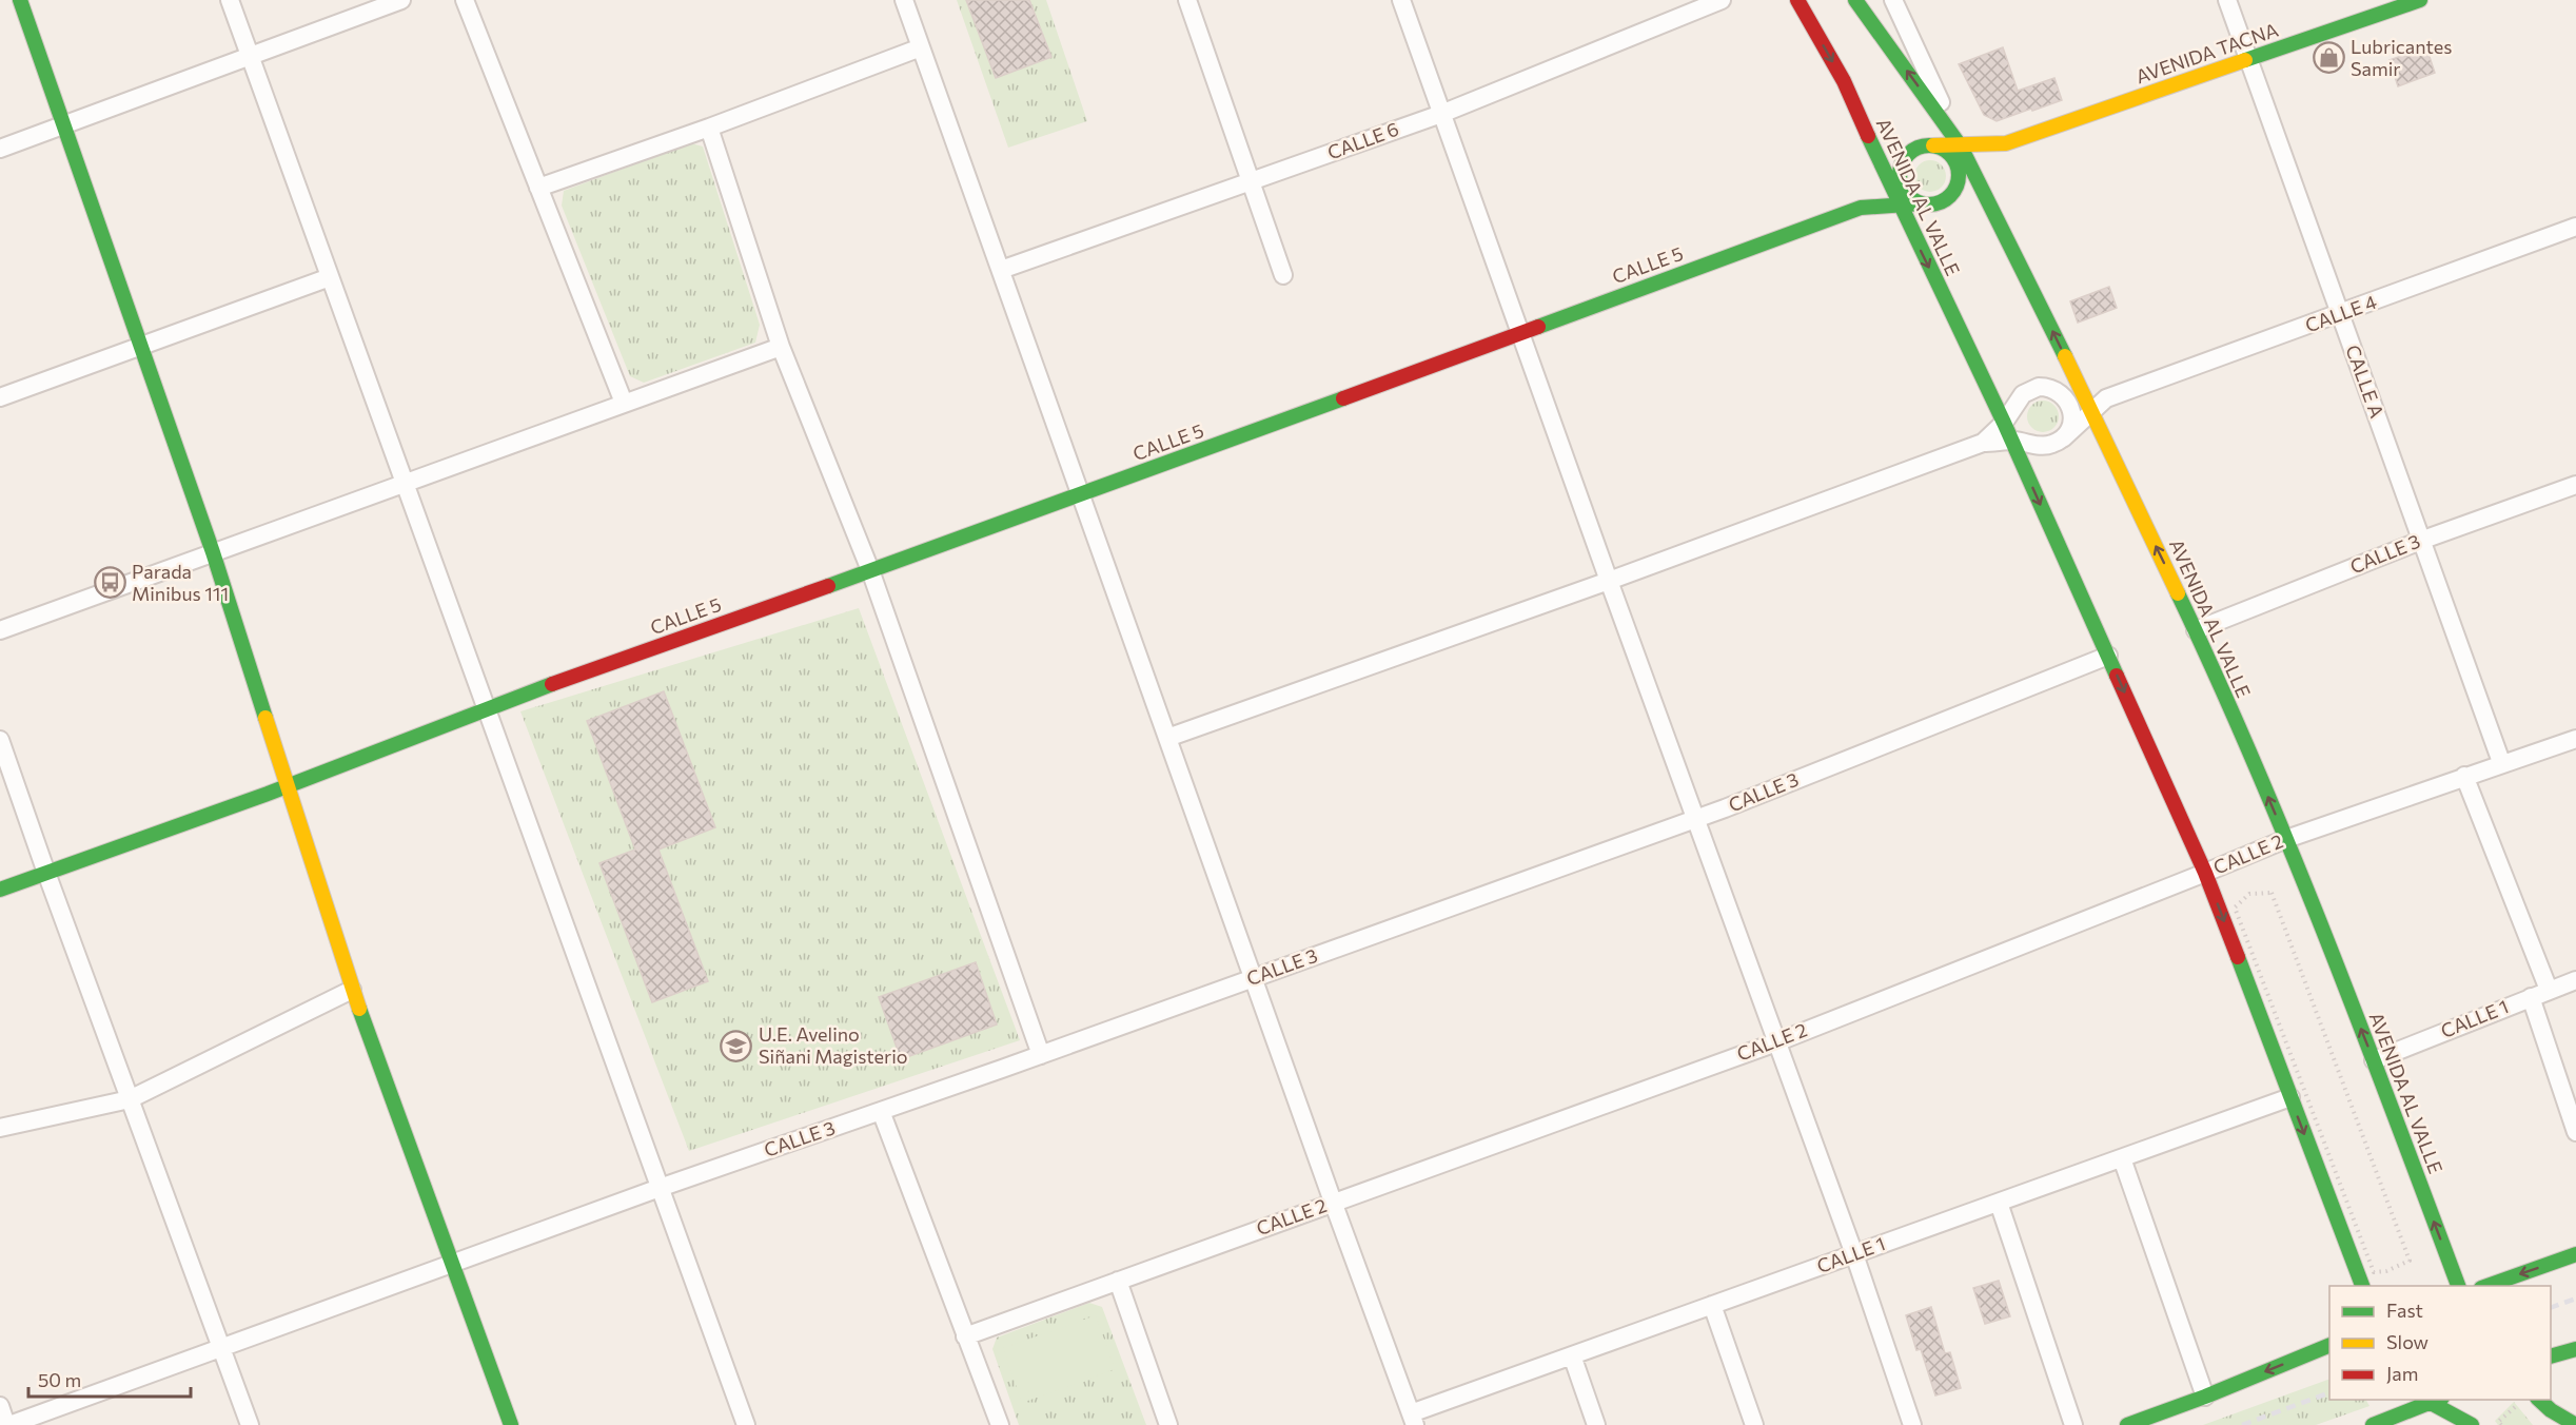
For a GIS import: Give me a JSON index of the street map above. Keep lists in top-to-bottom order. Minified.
{"streets":{"main road":["AVENIDA TACNA","AVENIDA AL VALLE","CALLE 5"],"street":["CALLE 6","CALLE 4","CALLE A","CALLE 3","CALLE 2","CALLE 1"]},"crossings":[["AVENIDA TACNA","AVENIDA AL VALLE"],["AVENIDA TACNA","CALLE 5"],["AVENIDA TACNA","CALLE A"],["AVENIDA AL VALLE","CALLE 5"],["AVENIDA AL VALLE","CALLE 4"],["AVENIDA AL VALLE","CALLE 3"],["AVENIDA AL VALLE","CALLE 2"],["AVENIDA AL VALLE","CALLE 1"],["CALLE 4","CALLE A"],["CALLE A","CALLE 3"],["CALLE A","CALLE 2"]],"places":{"shop":["Lubricantes Samir"],"bus stop":["Parada Minibus 111"],"school or university":["U.E. Avelino Siñani Magisterio"]},"legend":["Fast","Slow","Jam"],"scale_bar":"50 m"}
